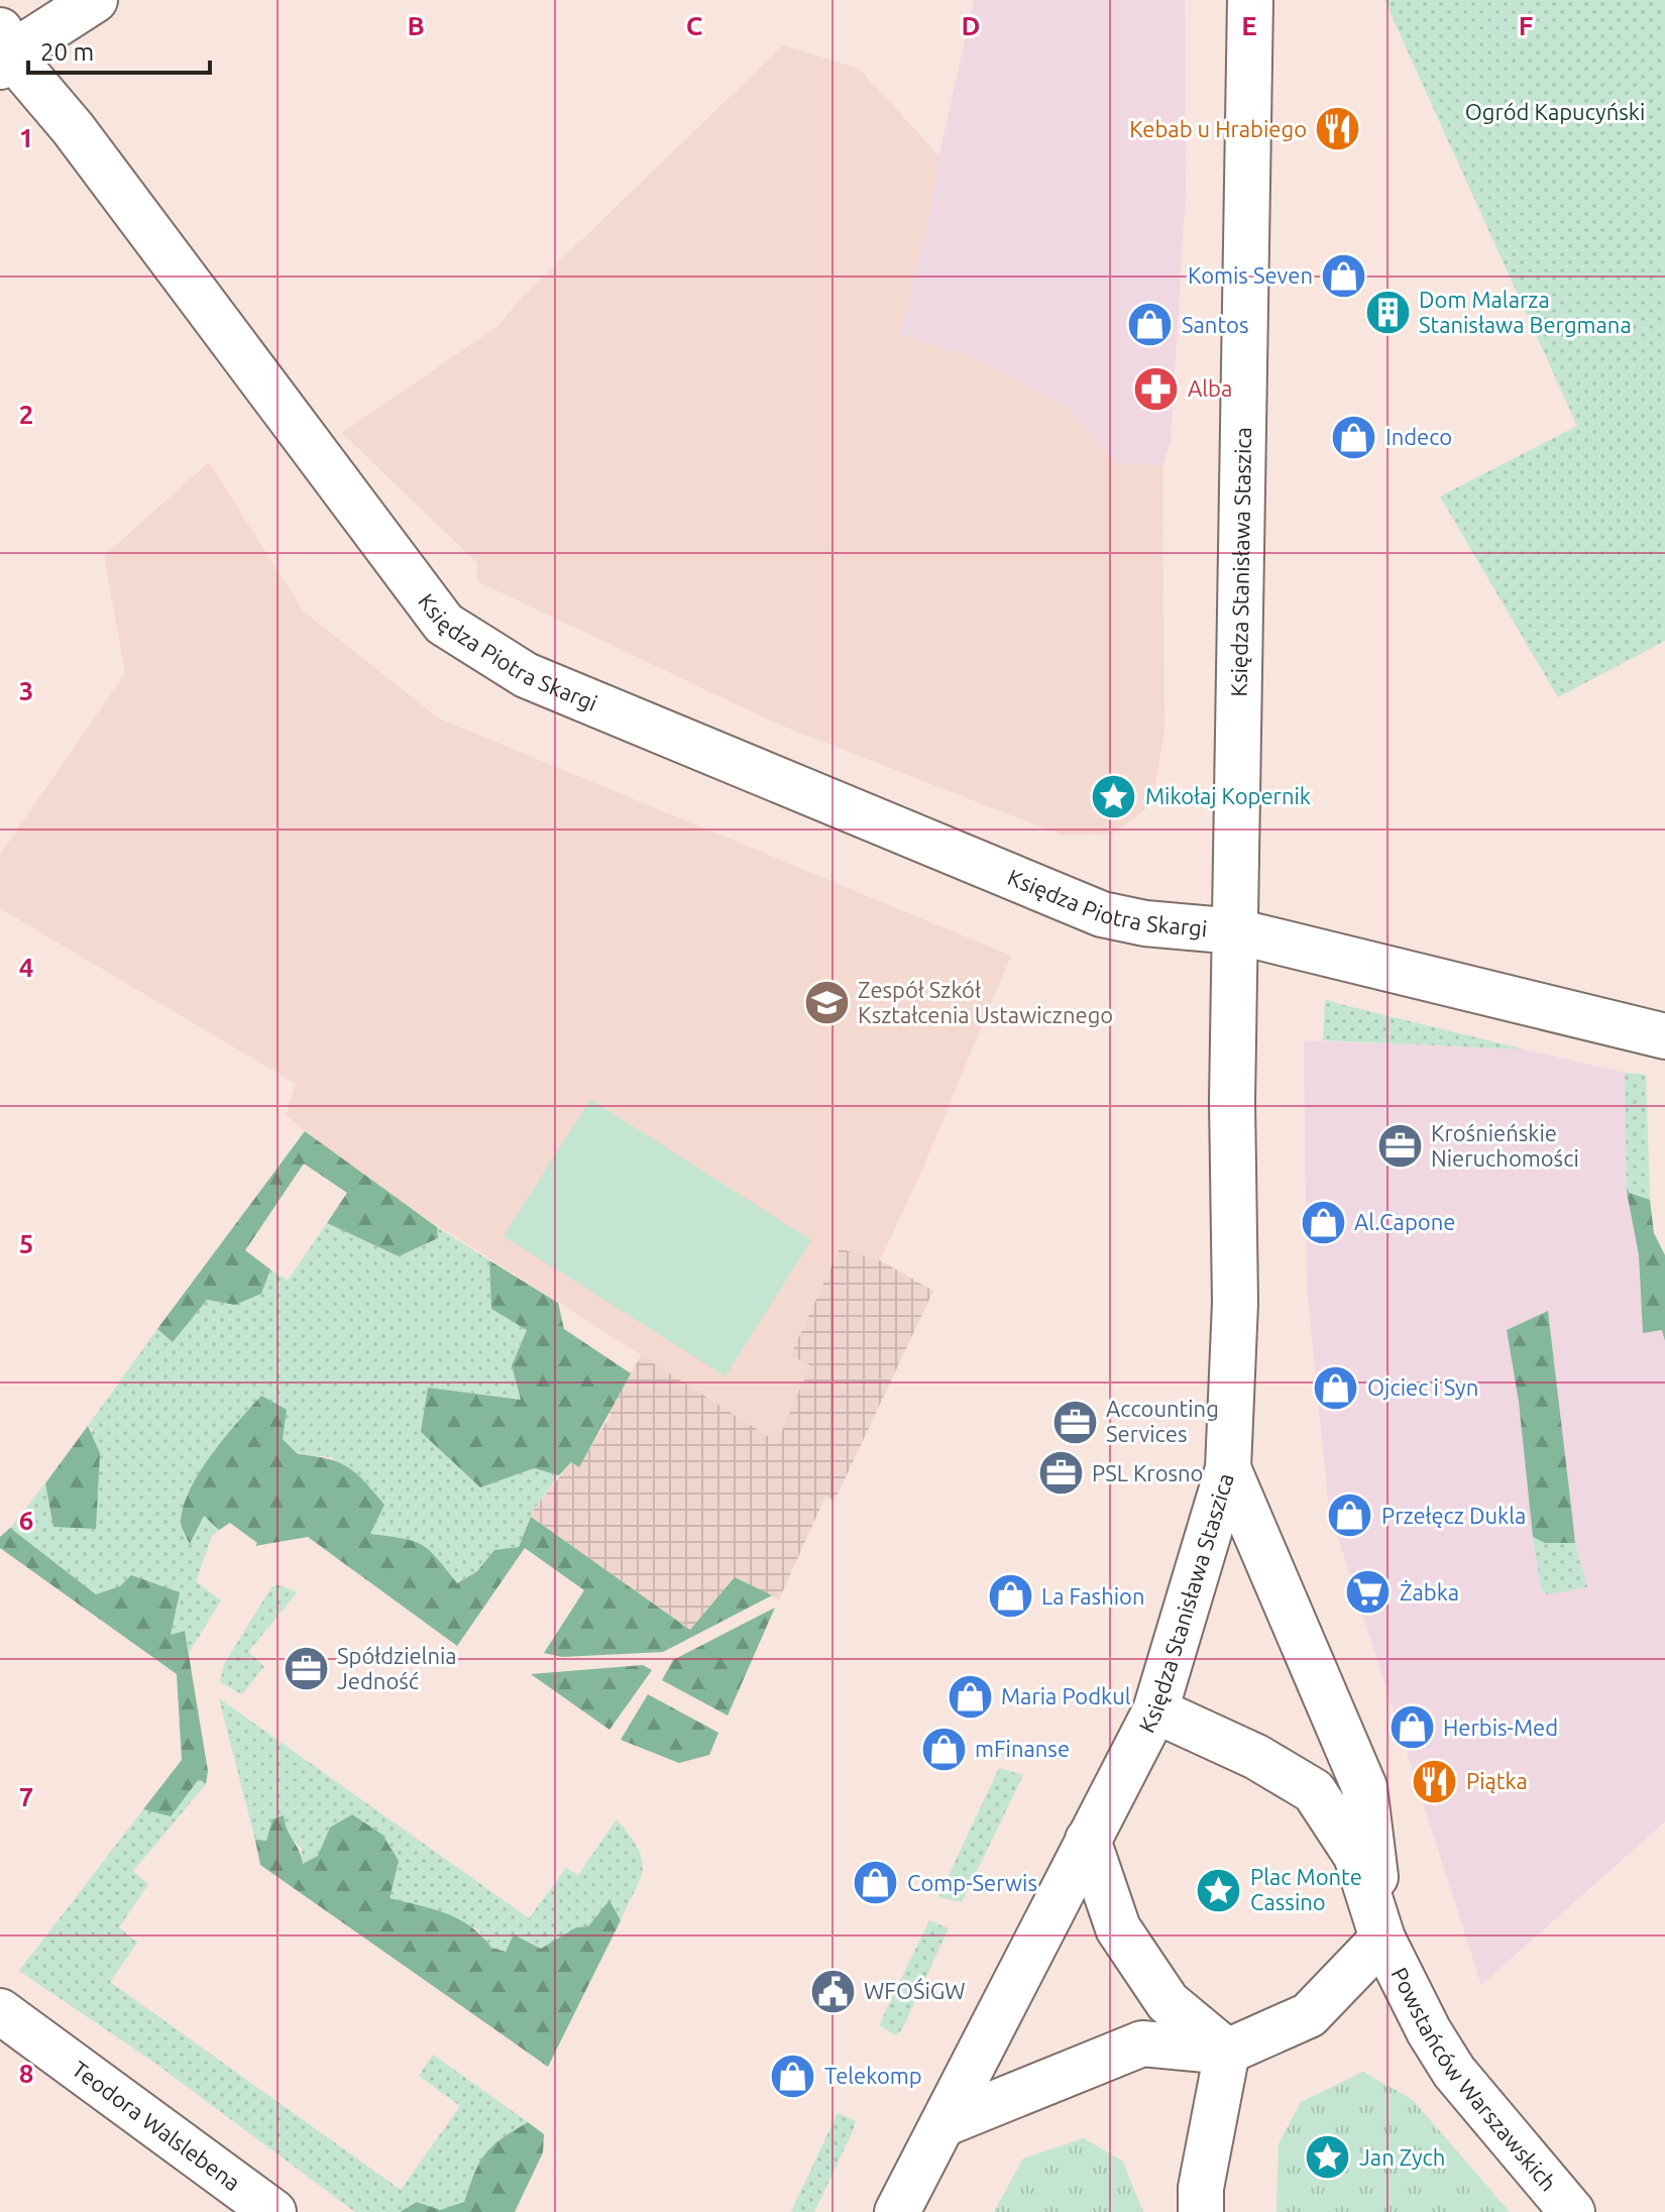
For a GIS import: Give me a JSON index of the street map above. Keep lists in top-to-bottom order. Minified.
{"streets":{"street":["Księdza Stanisława Staszica","Księdza Piotra Skargi","Powstańców Warszawskich","Teodora Walslebena"]},"crossings":[["Księdza Stanisława Staszica","Księdza Piotra Skargi"]],"parks":["Ogród Kapucyński"],"places":{"restaurant":["Kebab u Hrabiego","Piątka"],"shop":["Komis Seven","Santos","Indeco","Al.Capone","Ojciec i Syn","Przełęcz Dukla","La Fashion","Maria Podkul","Herbis-Med","mFinanse","Comp-Serwis","Telekomp"],"building":["Dom Malarza Stanisława Bergmana"],"pharmacy":["Alba"],"place":["Mikołaj Kopernik","Plac Monte Cassino","Jan Zych"],"school or university":["Zespół Szkół Kształcenia Ustawicznego"],"office":["Krośnieńskie Nieruchomości","Accounting Services","PSL Krosno","Spółdzielnia Jedność"],"supermarket":["Żabka"],"public building":["WFOŚiGW"]},"scale_bar":"20 m","grid":{"columns":["B","C","D","E","F"],"rows":["1","2","3","4","5","6","7","8"]}}
